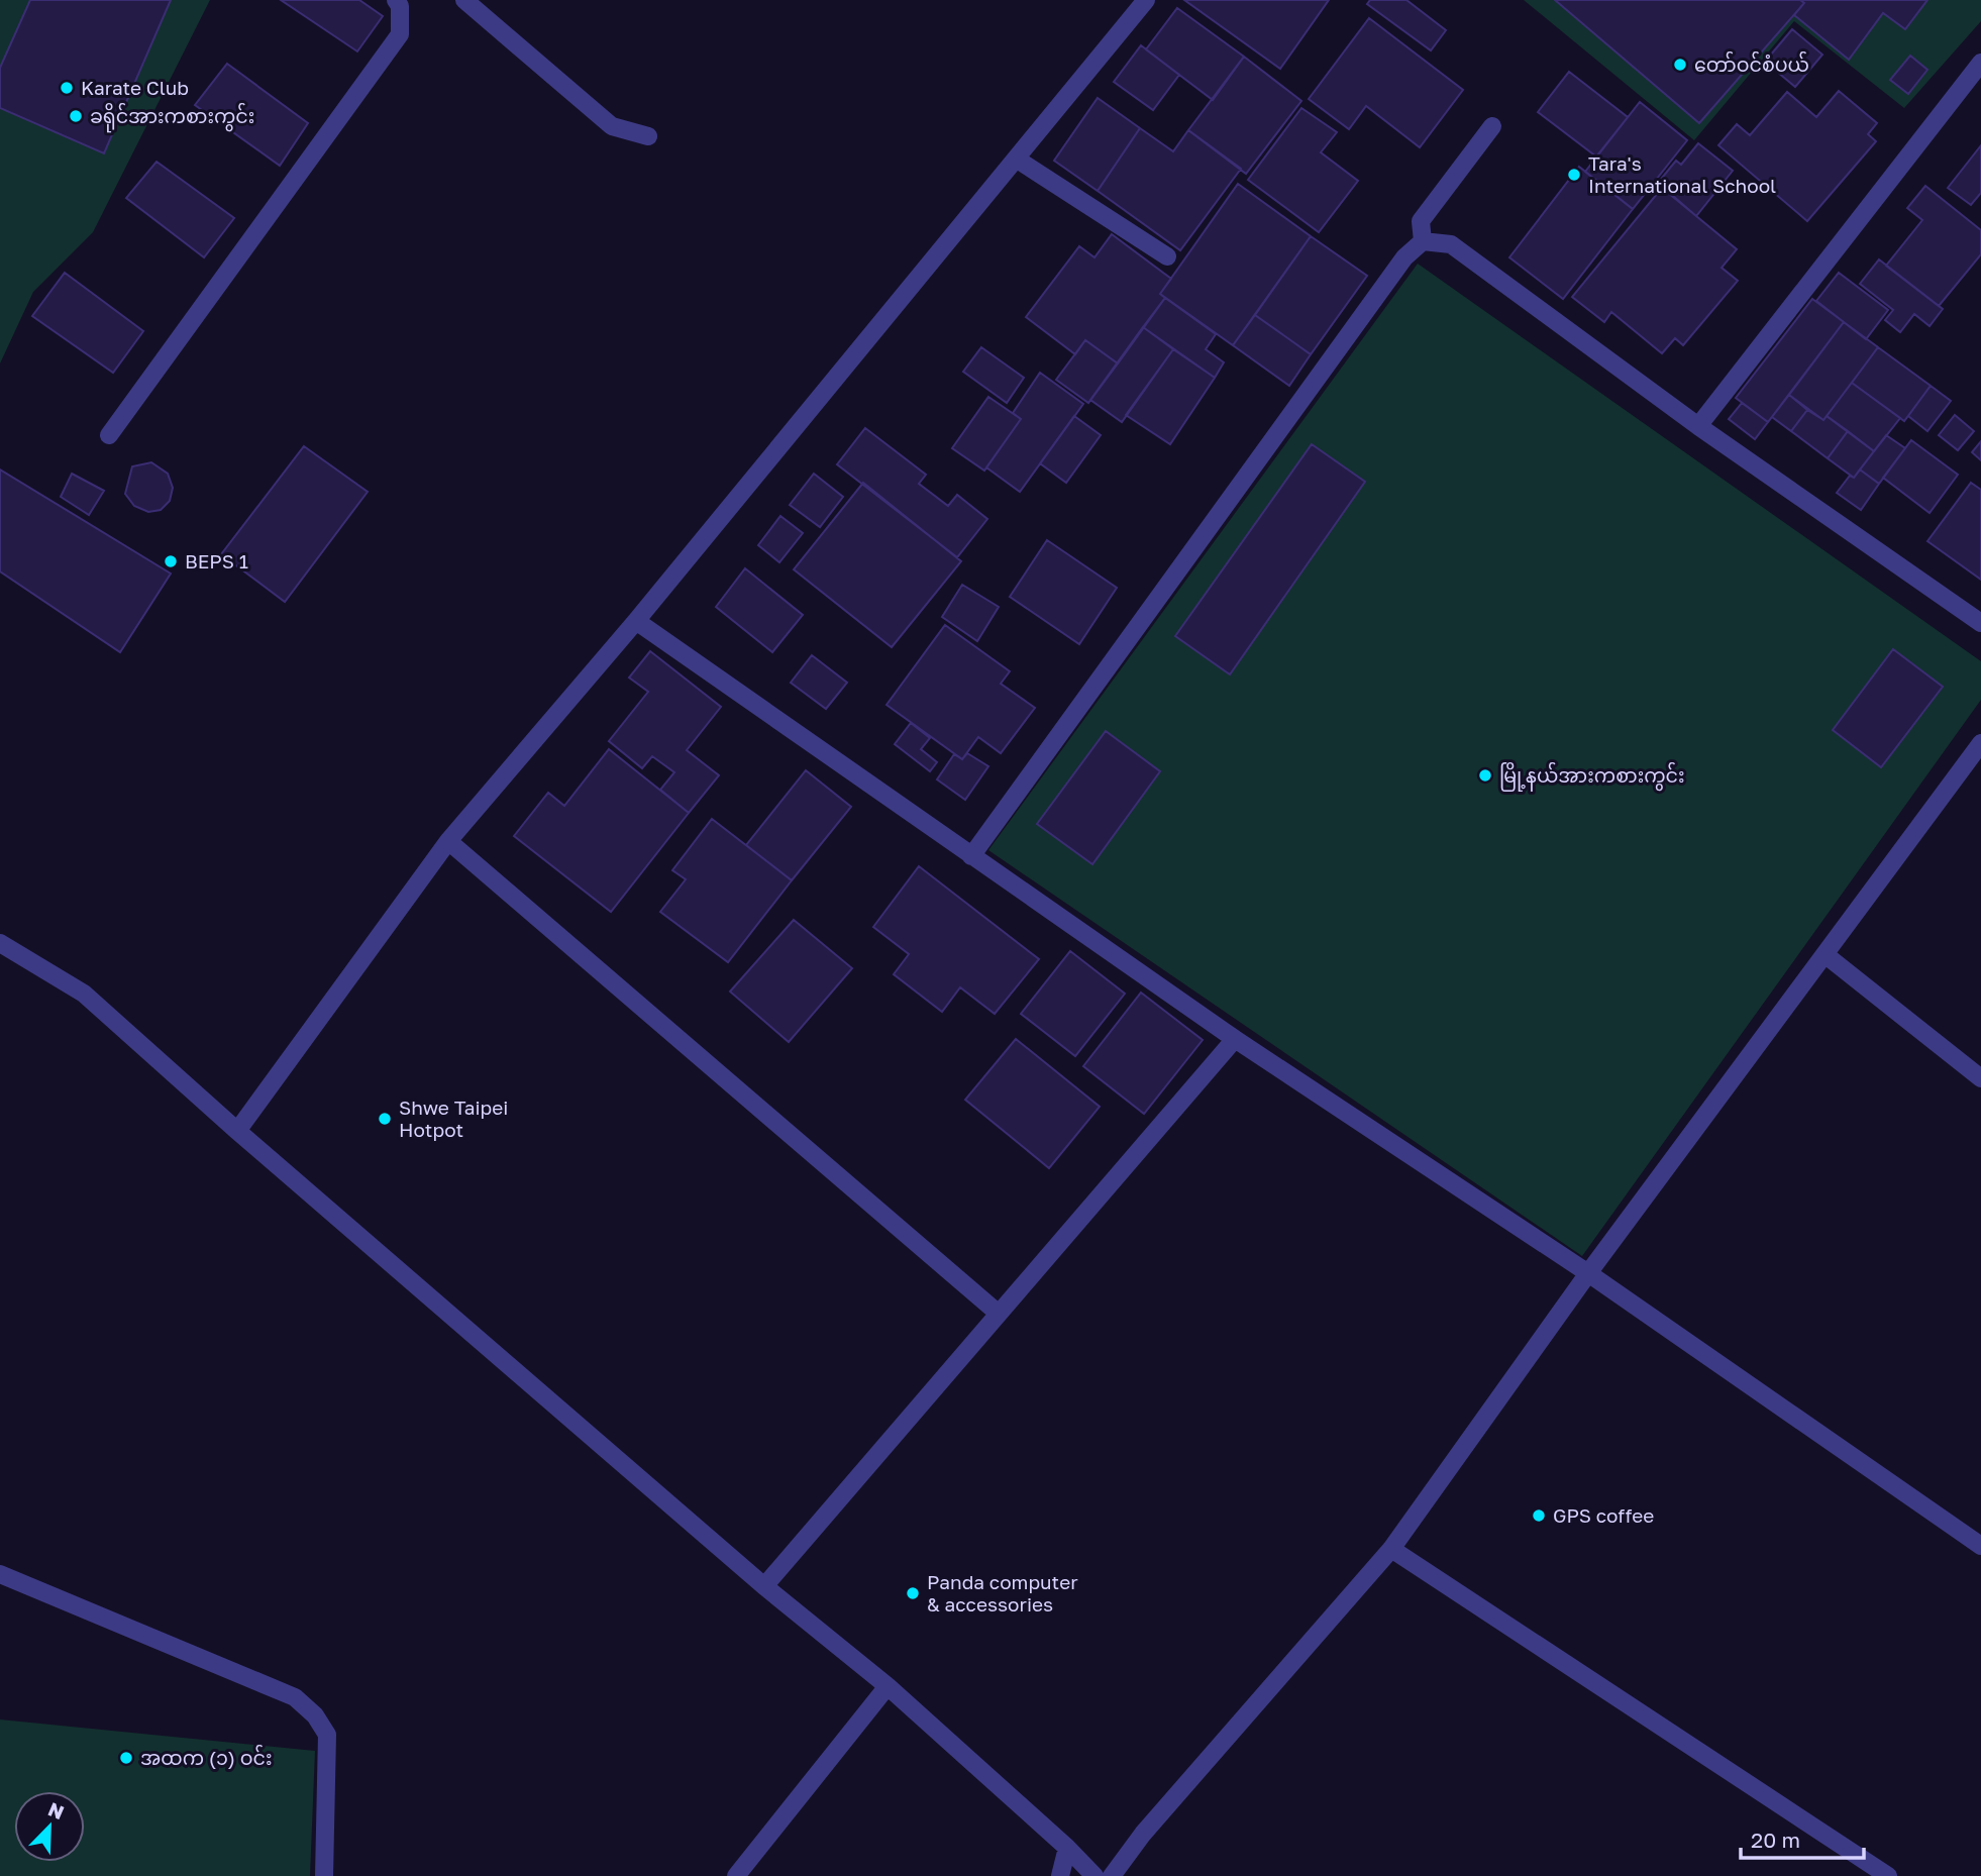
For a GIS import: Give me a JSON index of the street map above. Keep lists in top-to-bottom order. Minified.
{"places":["တော်ဝင်စံပယ်","Karate Club","ခရိုင်အားကစားကွင်း","Tara's International School","BEPS 1","မြို့နယ်အားကစားကွင်း","Shwe Taipei Hotpot","GPS coffee","Panda computer & accessories","အထက (၁) ဝင်း"],"scale_bar":"20 m","north":"top right"}
